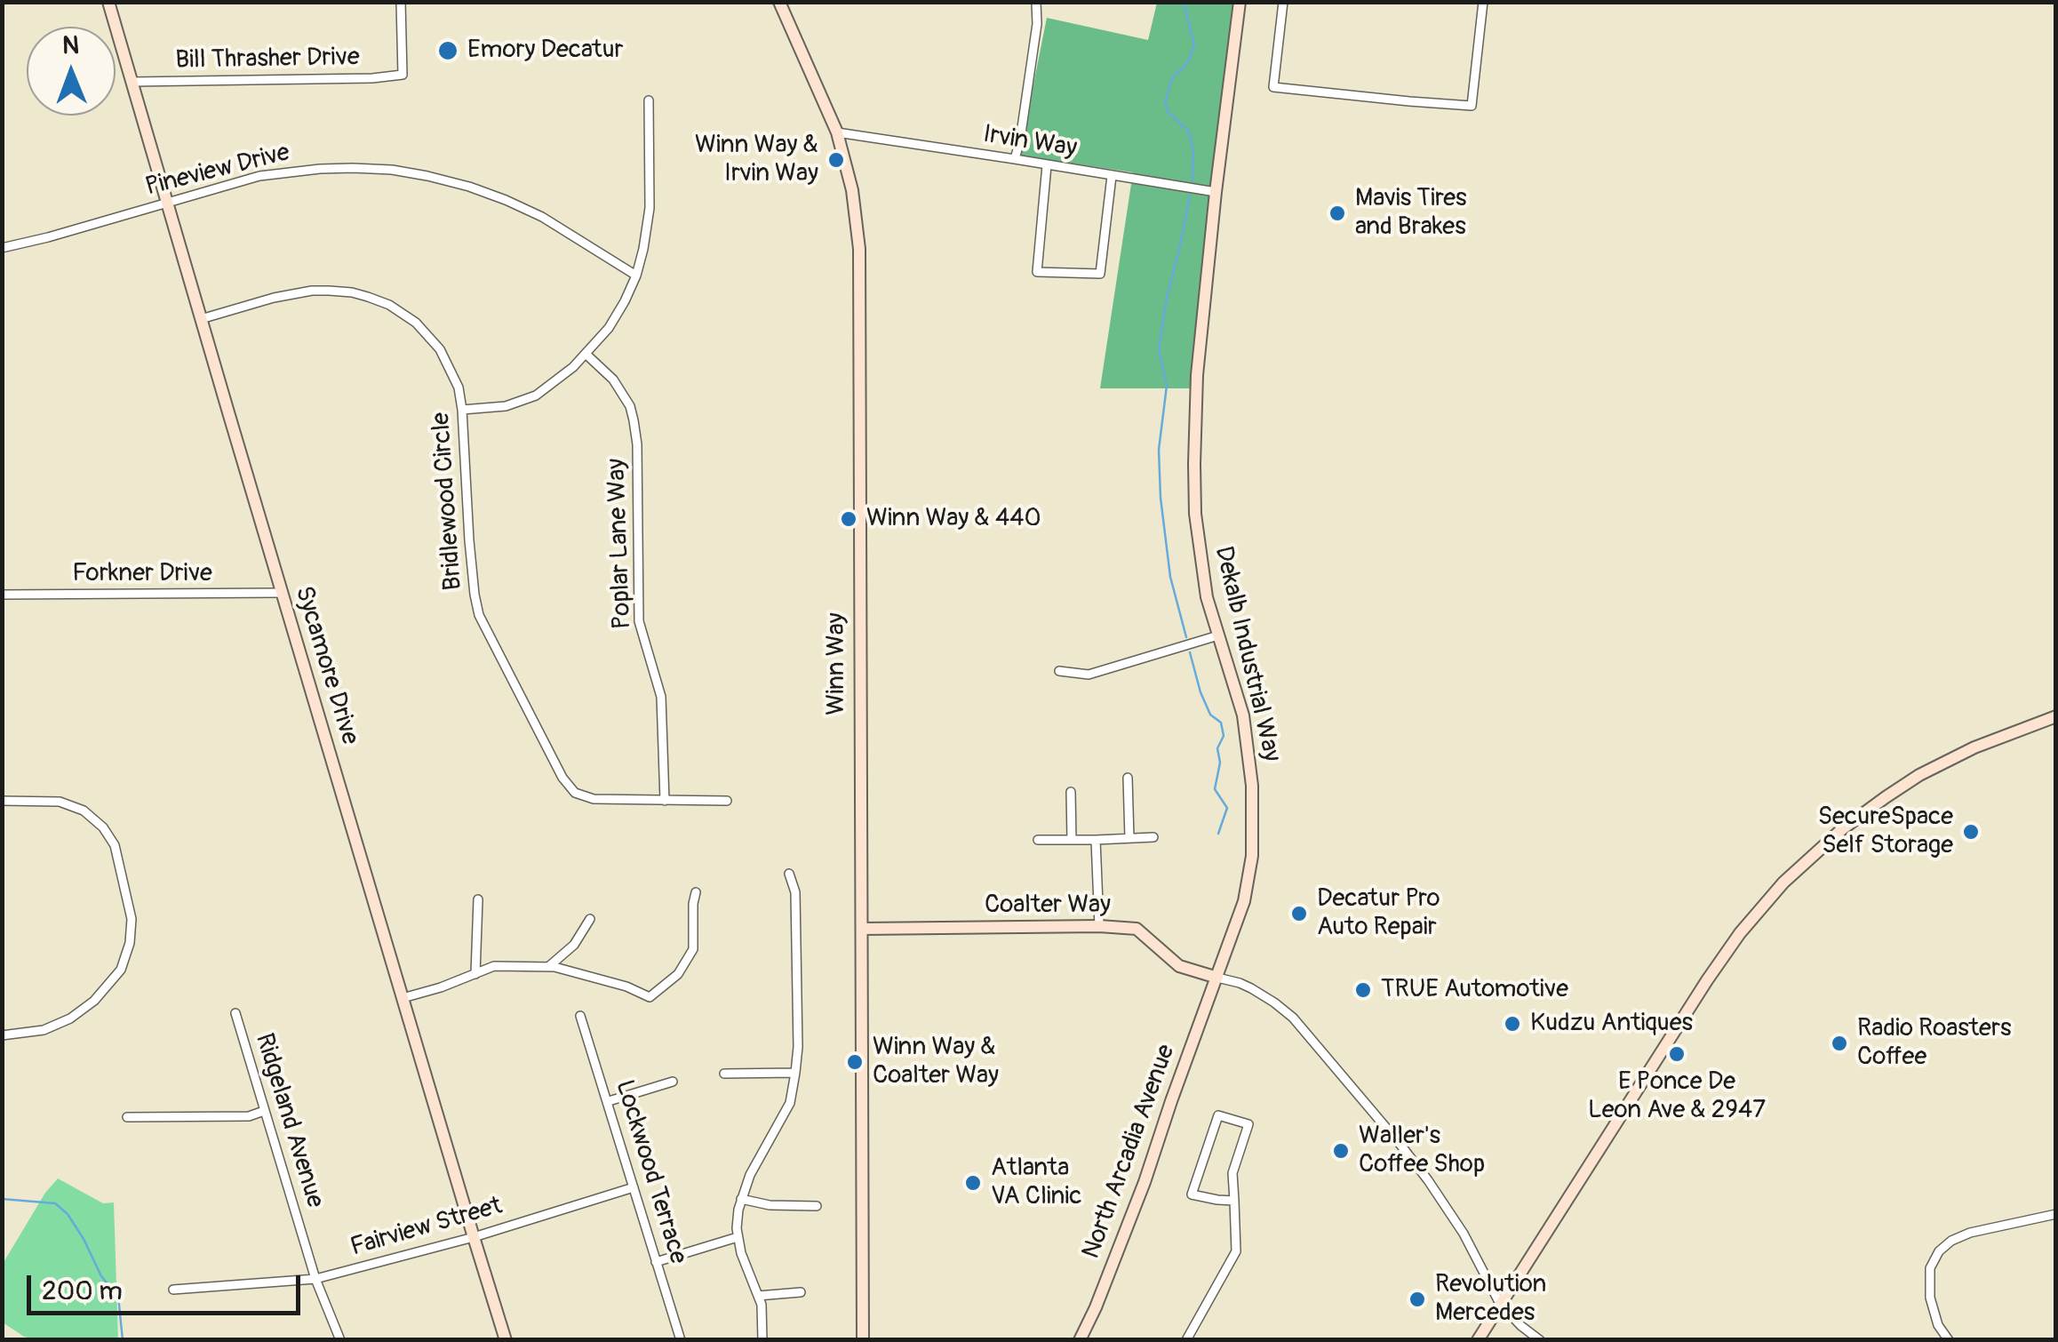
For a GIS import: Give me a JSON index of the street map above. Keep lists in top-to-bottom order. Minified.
{"streets":{"street":["Bill Thrasher Drive","Irvin Way","Pineview Drive","Bridlewood Circle","Poplar Lane Way","Forkner Drive","Dekalb Industrial Way","Winn Way","Sycamore Drive","Coalter Way","Ridgeland Avenue","North Arcadia Avenue","Lockwood Terrace","Fairview Street"]},"crossings":[["Bill Thrasher Drive","Sycamore Drive"],["Irvin Way","Dekalb Industrial Way"],["Irvin Way","Winn Way"],["Pineview Drive","Sycamore Drive"],["Bridlewood Circle","Poplar Lane Way"],["Bridlewood Circle","Sycamore Drive"],["Forkner Drive","Sycamore Drive"],["Dekalb Industrial Way","Coalter Way"],["Dekalb Industrial Way","North Arcadia Avenue"],["Winn Way","Coalter Way"],["Sycamore Drive","Fairview Street"],["Coalter Way","North Arcadia Avenue"],["Ridgeland Avenue","Fairview Street"],["Lockwood Terrace","Fairview Street"]],"places":["Emory Decatur","Winn Way & Irvin Way","Mavis Tires and Brakes","Winn Way & 440","SecureSpace Self Storage","Decatur Pro Auto Repair","TRUE Automotive","Kudzu Antiques","Radio Roasters Coffee","E Ponce De Leon Ave & 2947","Winn Way & Coalter Way","Waller's Coffee Shop","Atlanta VA Clinic","Revolution Mercedes"],"scale_bar":"200 m","north":"top"}
